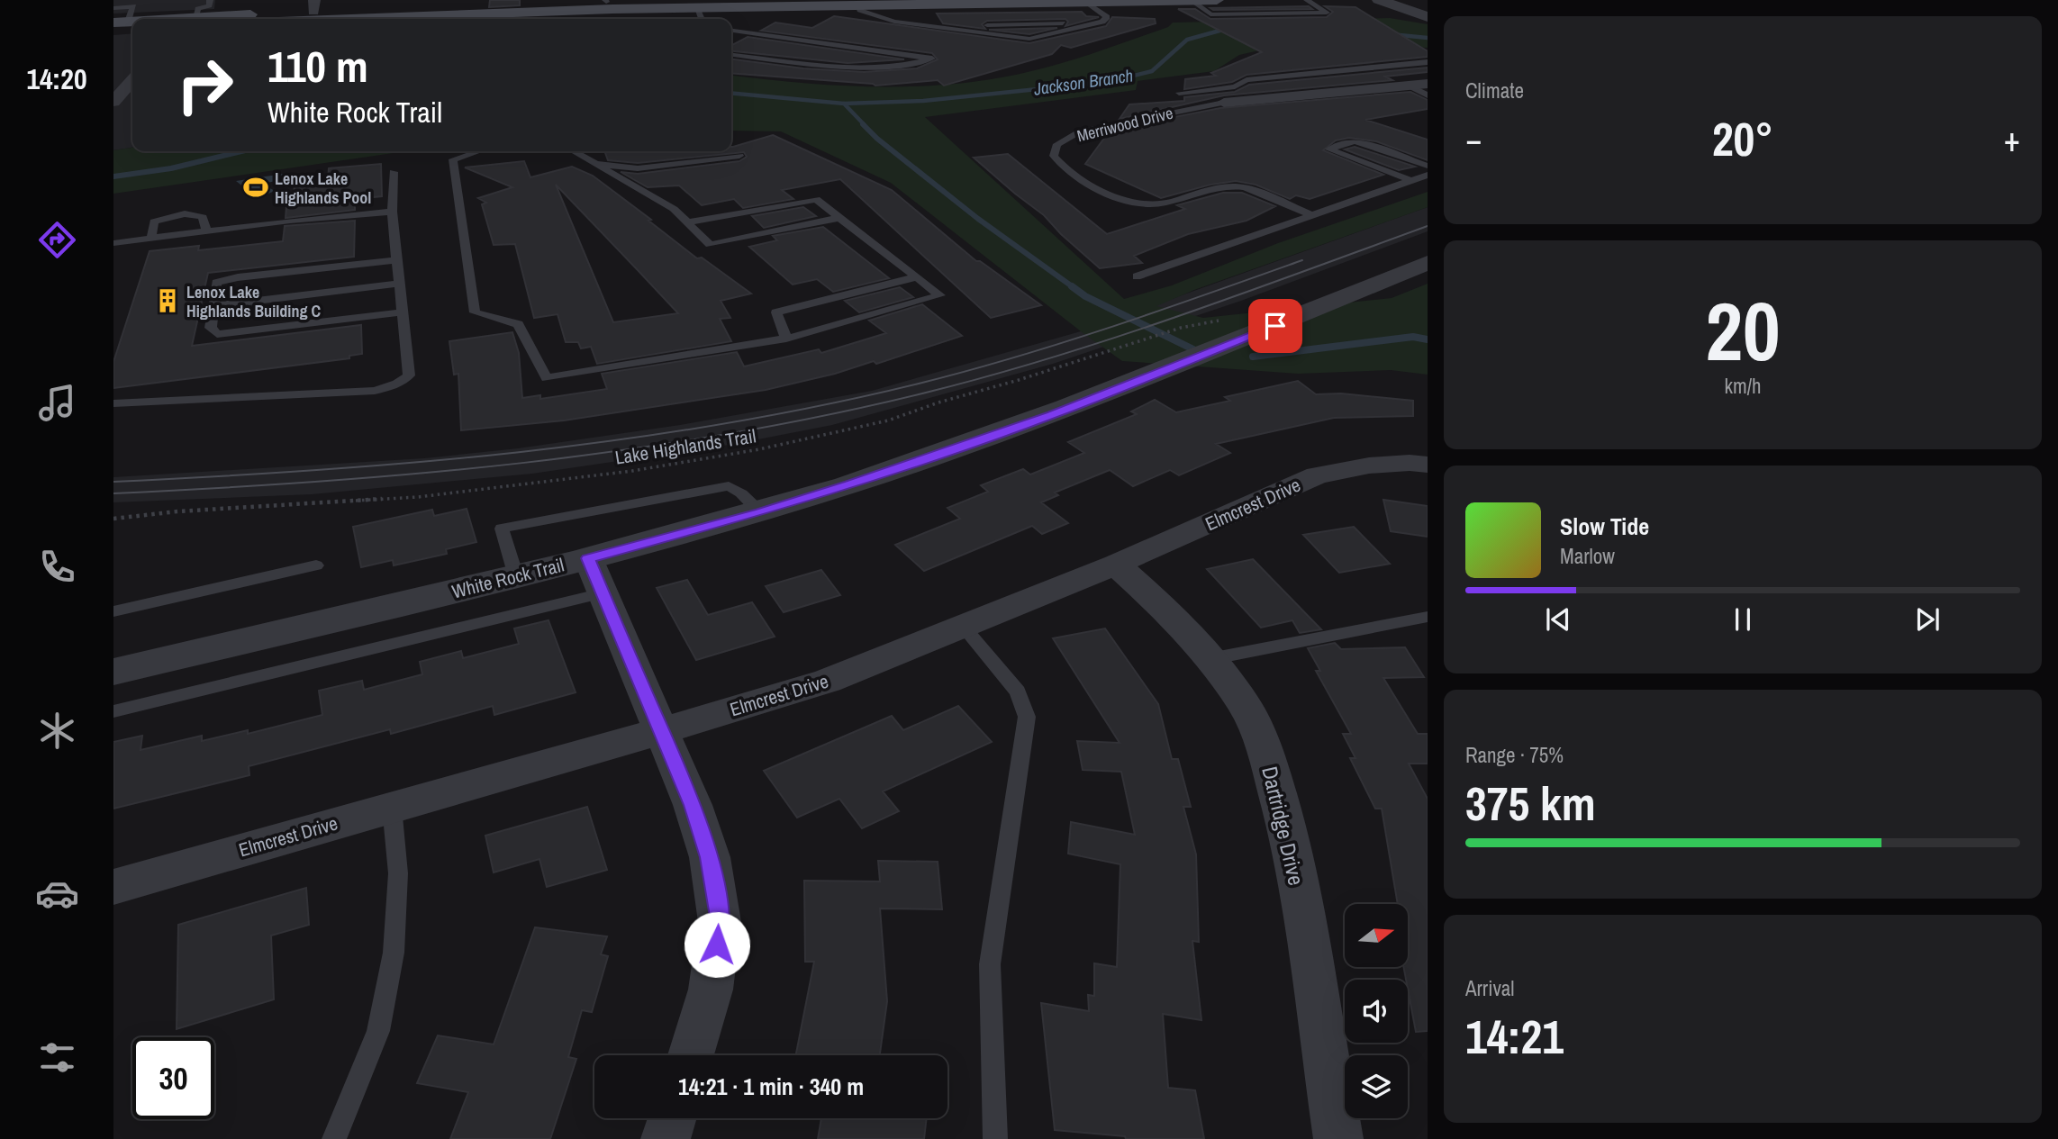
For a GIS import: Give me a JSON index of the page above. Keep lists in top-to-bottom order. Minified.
{"streets":{"street":["Merriwood Drive","Elmcrest Drive","White Rock Trail","Dartridge Drive"],"path":["Lake Highlands Trail"]},"crossings":[["Elmcrest Drive","Dartridge Drive"]],"water":["Jackson Branch"],"places":{"sports":["Lenox Lake Highlands Pool"],"building":["Lenox Lake Highlands Building C"]},"north":"right","page":{"tabs":"14:20","tile":["Climate",["20","km/h"],["Range · 75%","375 km"],["Arrival","14:21"]],"turn":["110 m","White Rock Trail"],"heat":["−","20°","+"],"song":["Slow Tide","Marlow"],"limit":"30","trip":"14:21 · 1 min · 340 m"}}
